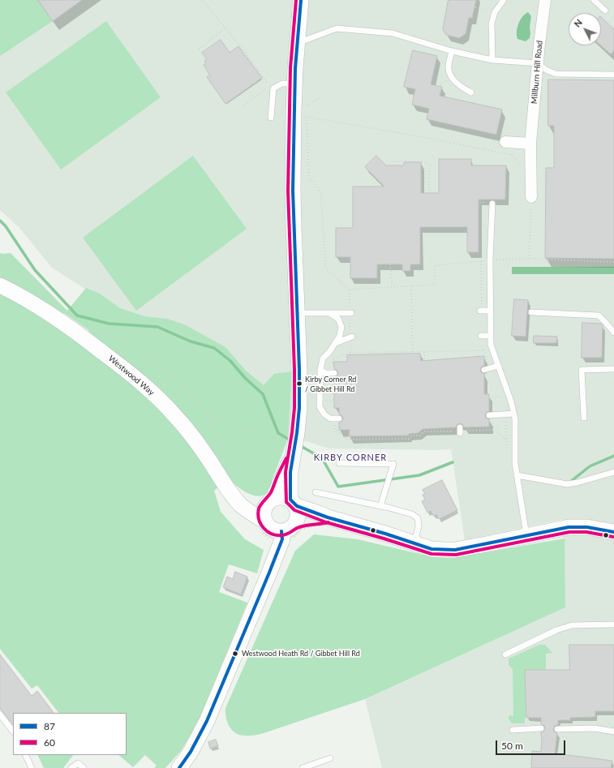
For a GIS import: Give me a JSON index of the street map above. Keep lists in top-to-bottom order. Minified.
{"streets":{"street":["Millburn Hill Road","Westwood Way"]},"districts":["KIRBY CORNER"],"places":["Kirby Corner Rd / Gibbet Hill Rd","Westwood Heath Rd / Gibbet Hill Rd"],"lines":["transit line 87","transit line 60"],"legend":["87","60"],"scale_bar":"50 m","north":"top left"}
